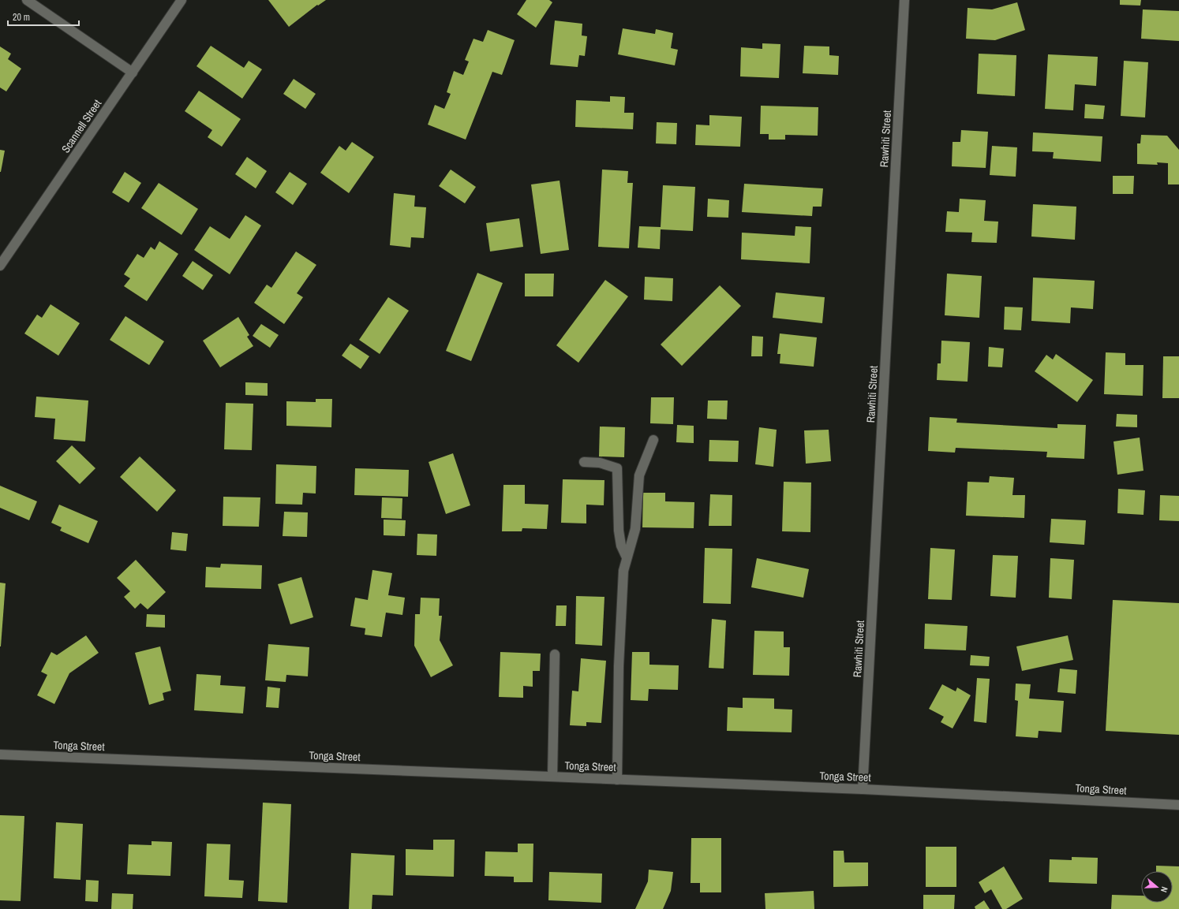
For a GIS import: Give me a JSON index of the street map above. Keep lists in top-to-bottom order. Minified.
{"streets":{"street":["Scannell Street","Rawhiti Street","Tonga Street"]},"crossings":[["Rawhiti Street","Tonga Street"]],"scale_bar":"20 m","north":"right"}
